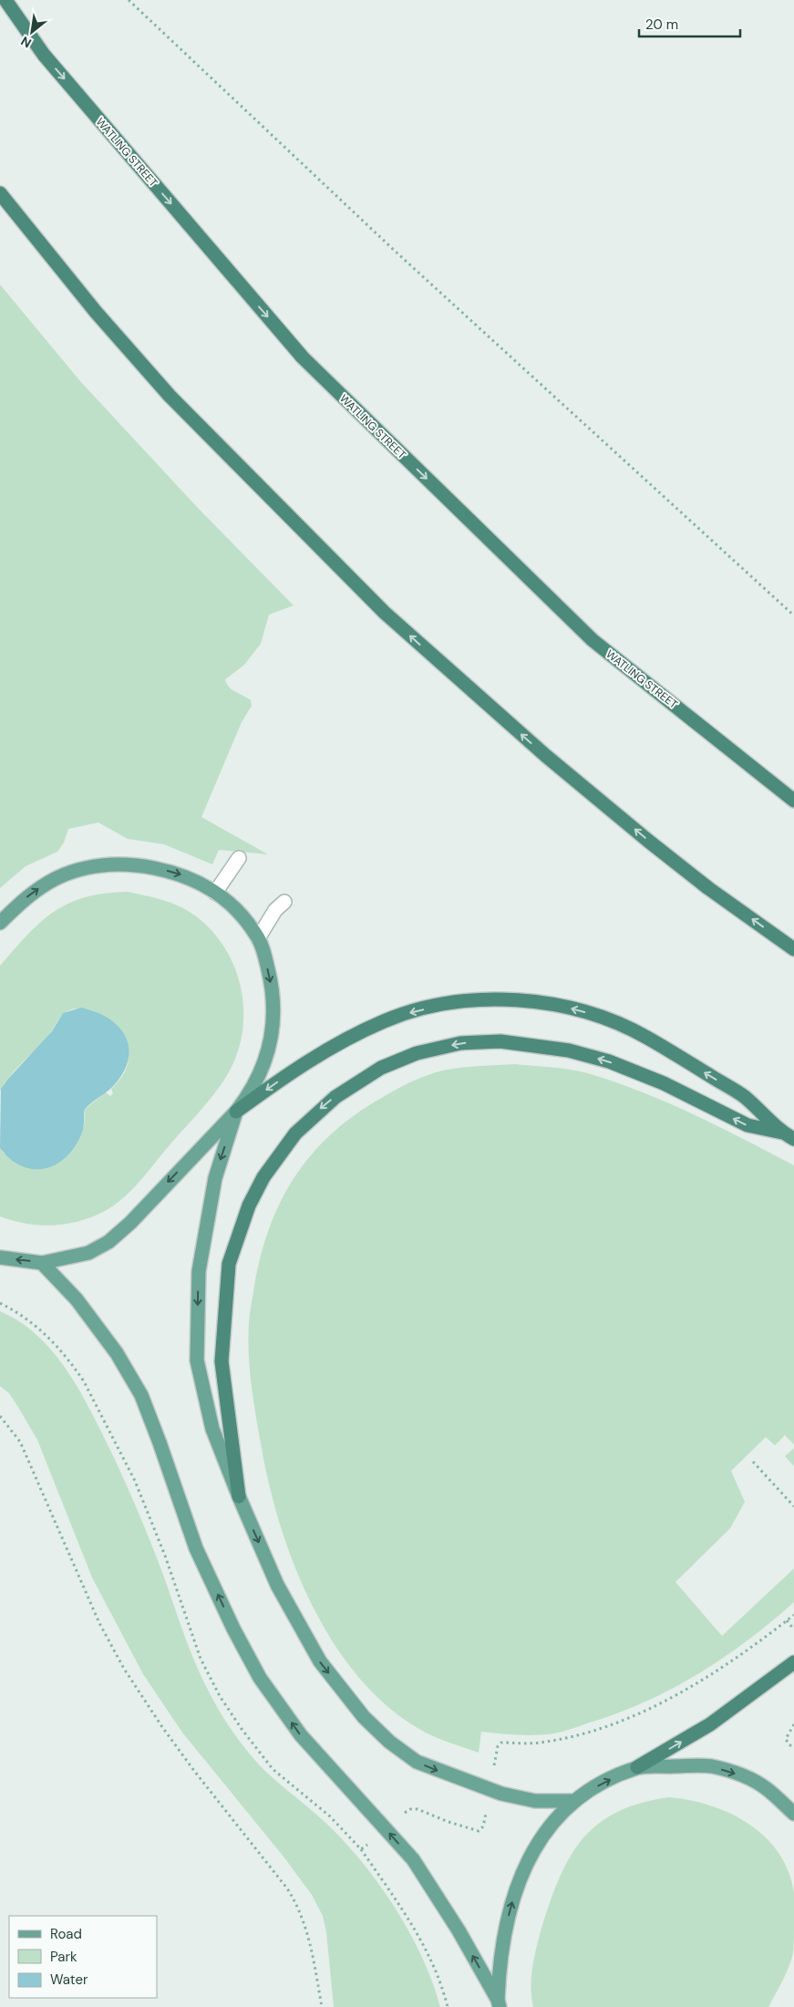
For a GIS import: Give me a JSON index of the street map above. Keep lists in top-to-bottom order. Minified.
{"streets":{"highway":["WATLING STREET"]},"legend":["Road","Park","Water"],"scale_bar":"20 m","north":"bottom left"}
